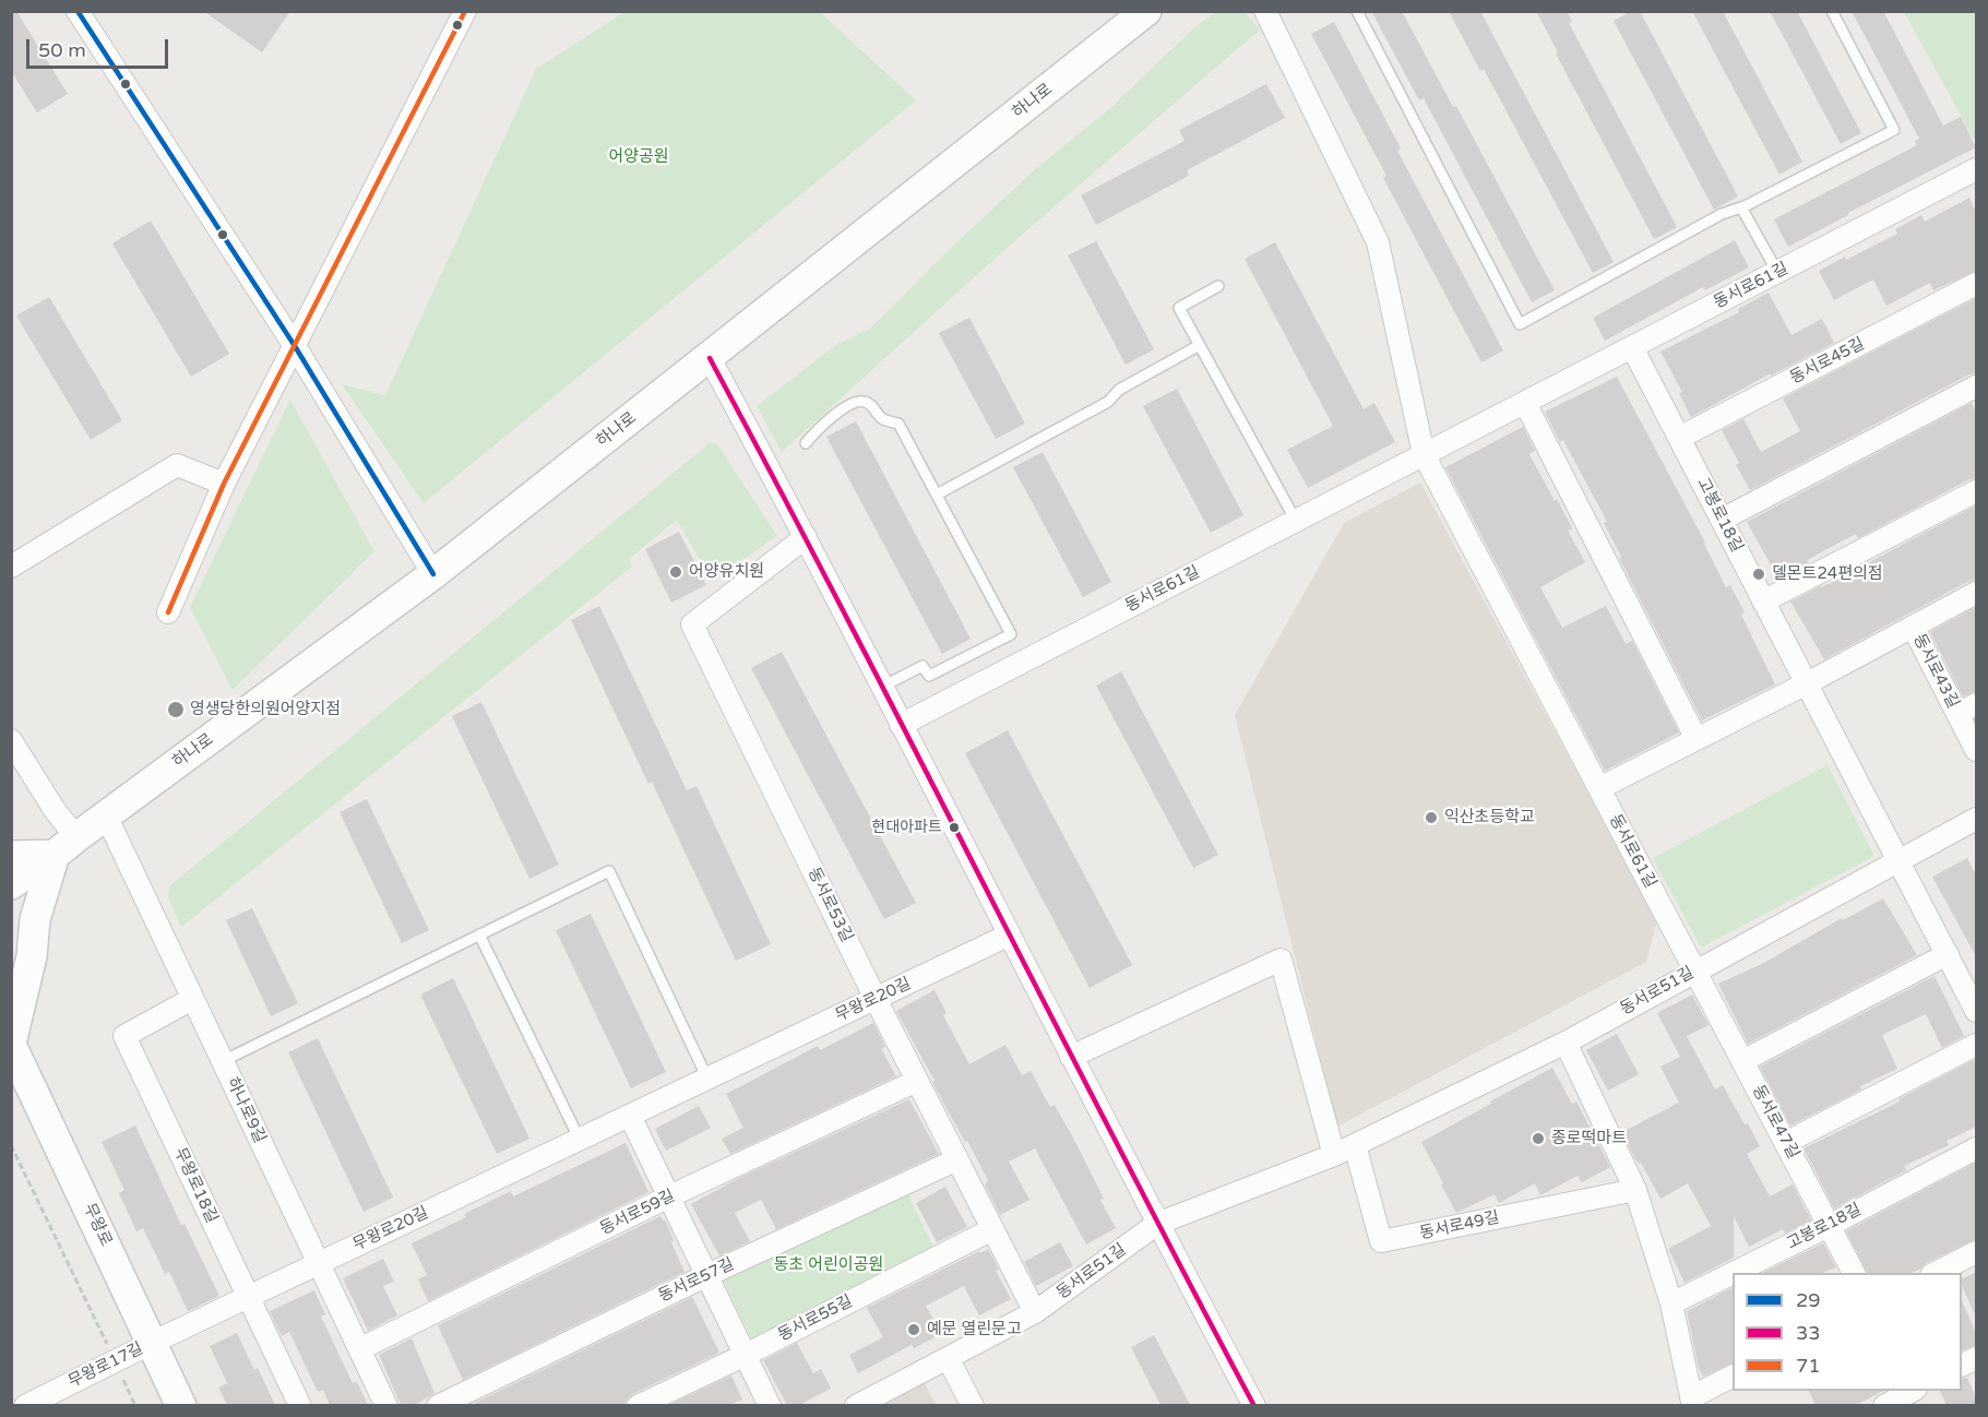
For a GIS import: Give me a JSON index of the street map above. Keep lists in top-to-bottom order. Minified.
{"streets":{"street":["하나로","동서로61길","동서로45길","고봉로18길","동서로43길","동서로53길","동서로51길","무왕로20길","하나로9길","동서로47길","무왕로18길","동서로59길","무왕로","동서로49길","동서로57길","동서로55길","무왕로17길"]},"crossings":[["하나로","하나로9길"],["동서로61길","고봉로18길"],["동서로61길","동서로51길"],["동서로61길","동서로47길"],["동서로45길","고봉로18길"],["고봉로18길","동서로51길"],["고봉로18길","동서로47길"],["동서로53길","동서로51길"],["동서로53길","무왕로20길"],["동서로53길","동서로59길"],["동서로53길","동서로57길"],["동서로53길","동서로55길"],["동서로51길","동서로47길"],["동서로51길","동서로49길"],["무왕로20길","하나로9길"],["무왕로20길","무왕로18길"],["무왕로20길","무왕로"],["무왕로20길","무왕로17길"],["하나로9길","무왕로18길"],["하나로9길","동서로59길"],["무왕로","무왕로17길"]],"parks":["어양공원","동초 어린이공원"],"places":["어양유치원","델몬트24편의점","영생당한의원어양지점","익산초등학교","현대아파트","종로떡마트","예문 열린문고"],"lines":["transit line 29","transit line 71","transit line 33"],"legend":["29","33","71"],"scale_bar":"50 m"}
